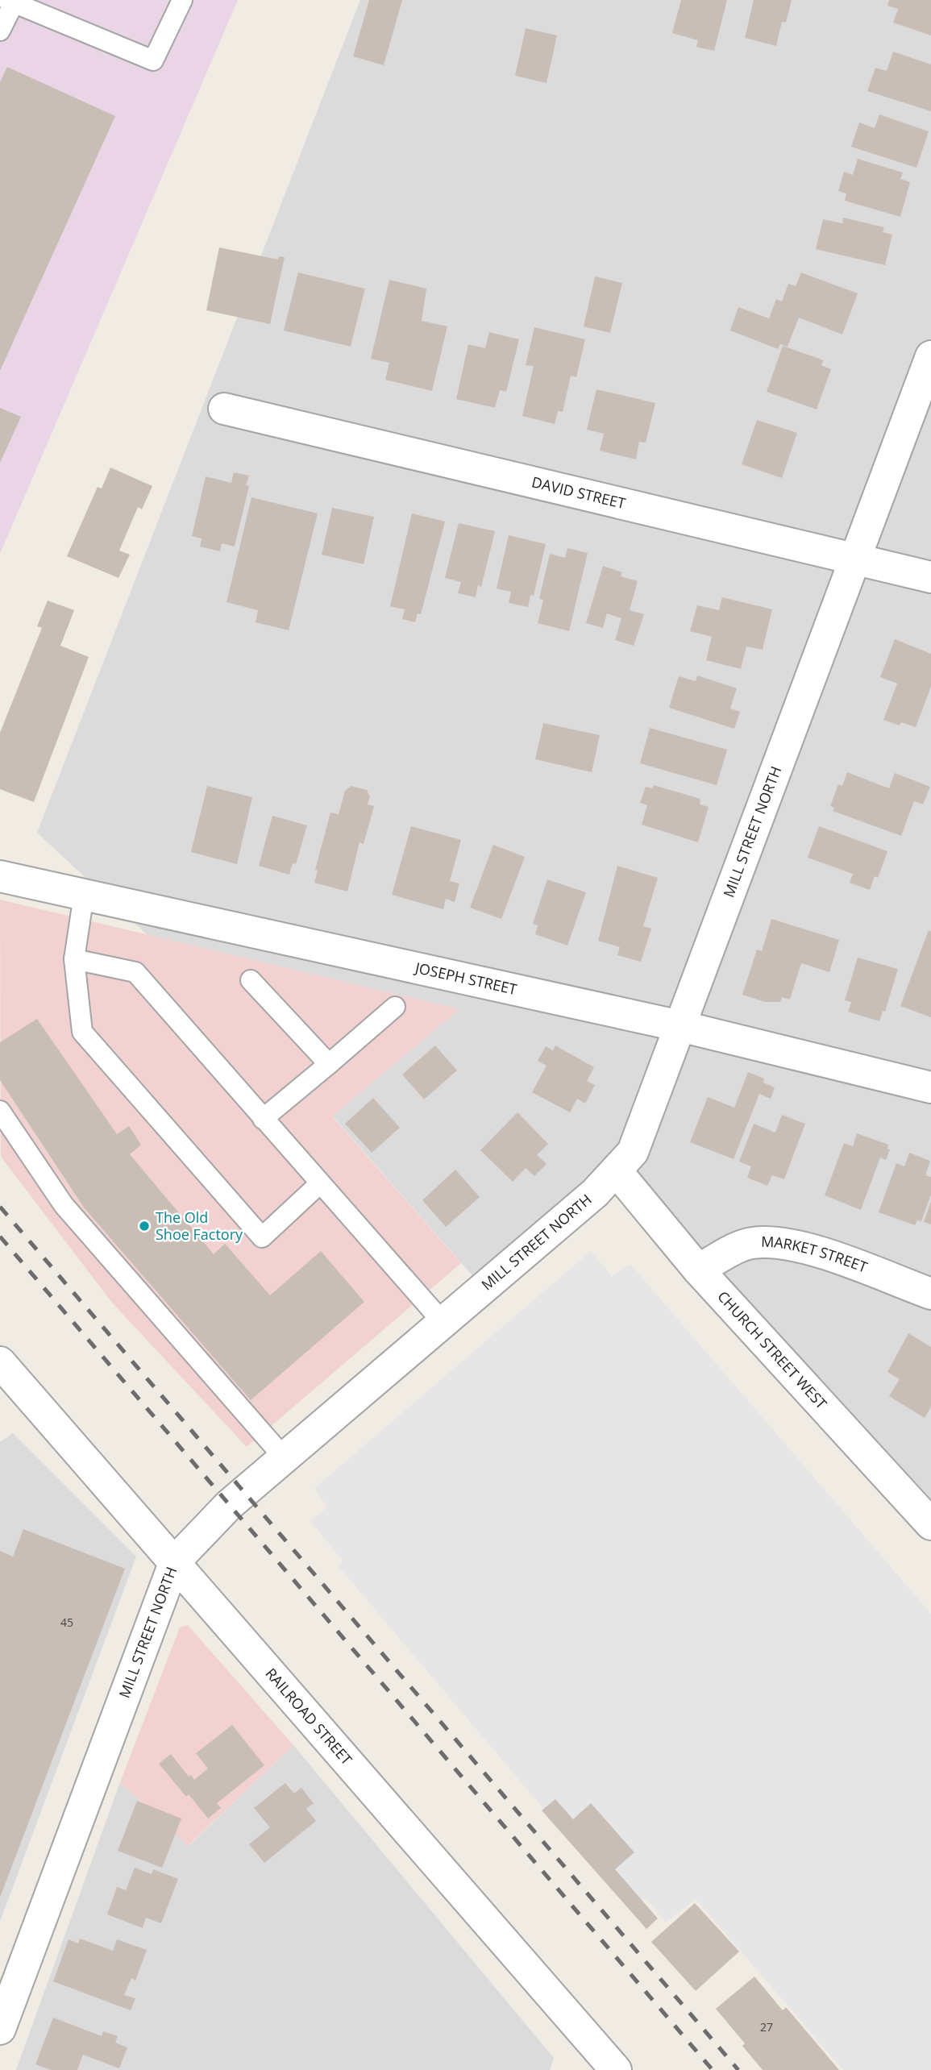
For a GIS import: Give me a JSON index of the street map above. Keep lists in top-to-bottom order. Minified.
{"streets":{"street":["DAVID STREET","MILL STREET NORTH","JOSEPH STREET","MARKET STREET","CHURCH STREET WEST","RAILROAD STREET"]},"crossings":[["DAVID STREET","MILL STREET NORTH"],["MILL STREET NORTH","JOSEPH STREET"],["MILL STREET NORTH","CHURCH STREET WEST"],["MILL STREET NORTH","RAILROAD STREET"],["MARKET STREET","CHURCH STREET WEST"]],"places":["The Old Shoe Factory"],"house_numbers":["45","27"]}
